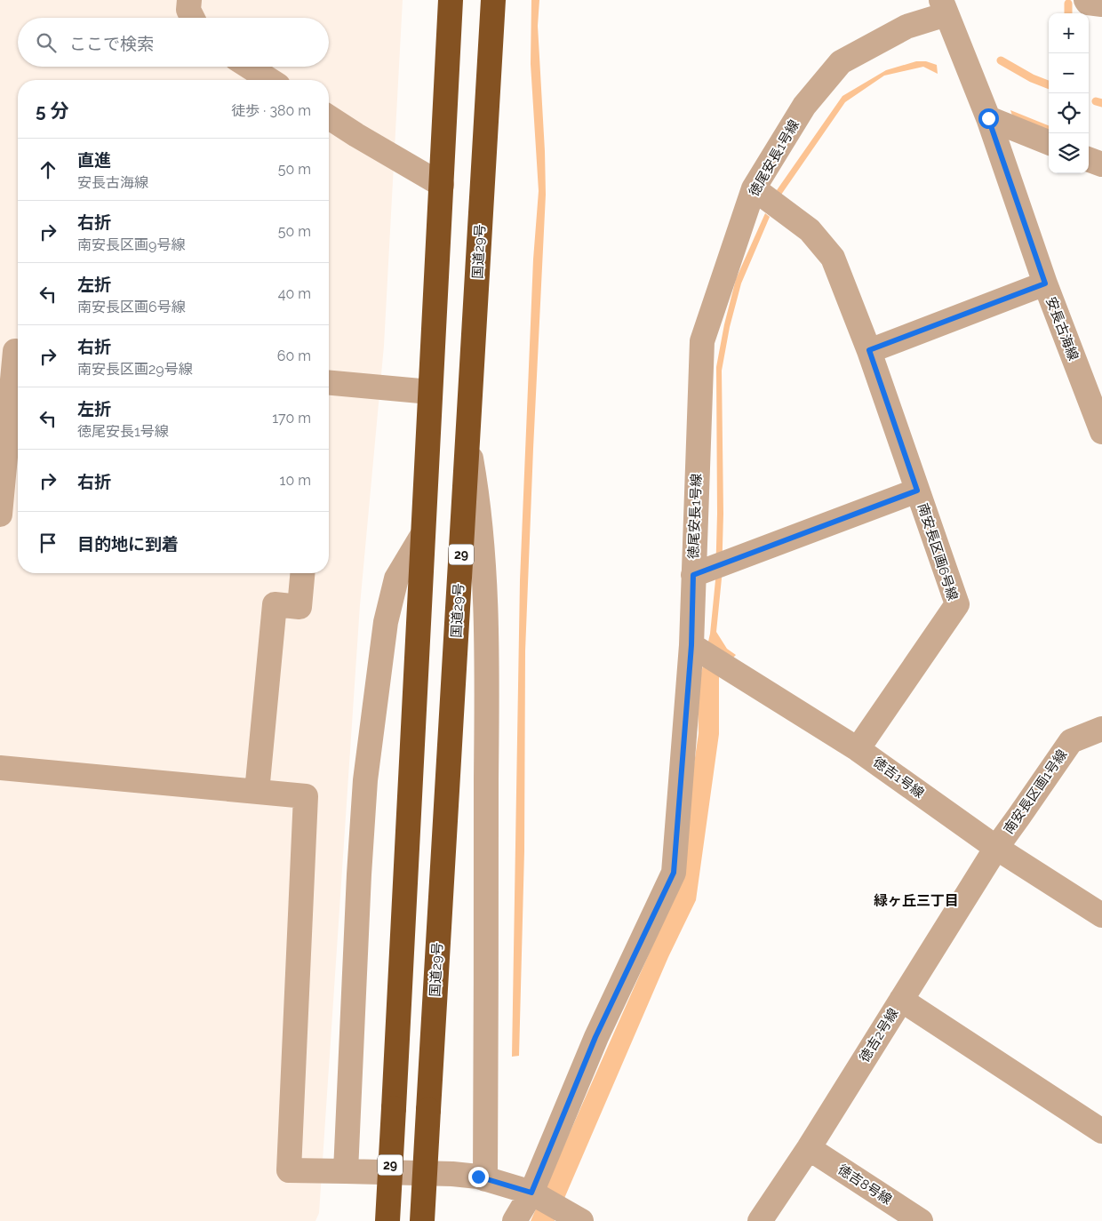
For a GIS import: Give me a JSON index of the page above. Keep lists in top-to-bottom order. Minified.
{"streets":{"highway":["国道29号","29"],"street":["徳尾安長1号線","安長古海線","南安長区画6号線","徳吉1号線","南安長区画1号線","徳吉2号線","徳吉8号線"]},"crossings":[["徳尾安長1号線","安長古海線"],["徳尾安長1号線","南安長区画6号線"],["徳尾安長1号線","徳吉1号線"],["南安長区画6号線","徳吉1号線"],["徳吉1号線","南安長区画1号線"],["徳吉1号線","徳吉2号線"],["南安長区画1号線","徳吉2号線"],["徳吉2号線","徳吉8号線"]],"districts":["緑ヶ丘三丁目"],"page":{"map_buttons":["+","−"],"search":"ここで検索","heading":["5 分","徒歩 · 380 m"],"list":[["直進","安長古海線","50 m"],["右折","南安長区画9号線","50 m"],["左折","南安長区画6号線","40 m"],["右折","南安長区画29号線","60 m"],["左折","徳尾安長1号線","170 m"],["右折","10 m"],"目的地に到着"]}}
